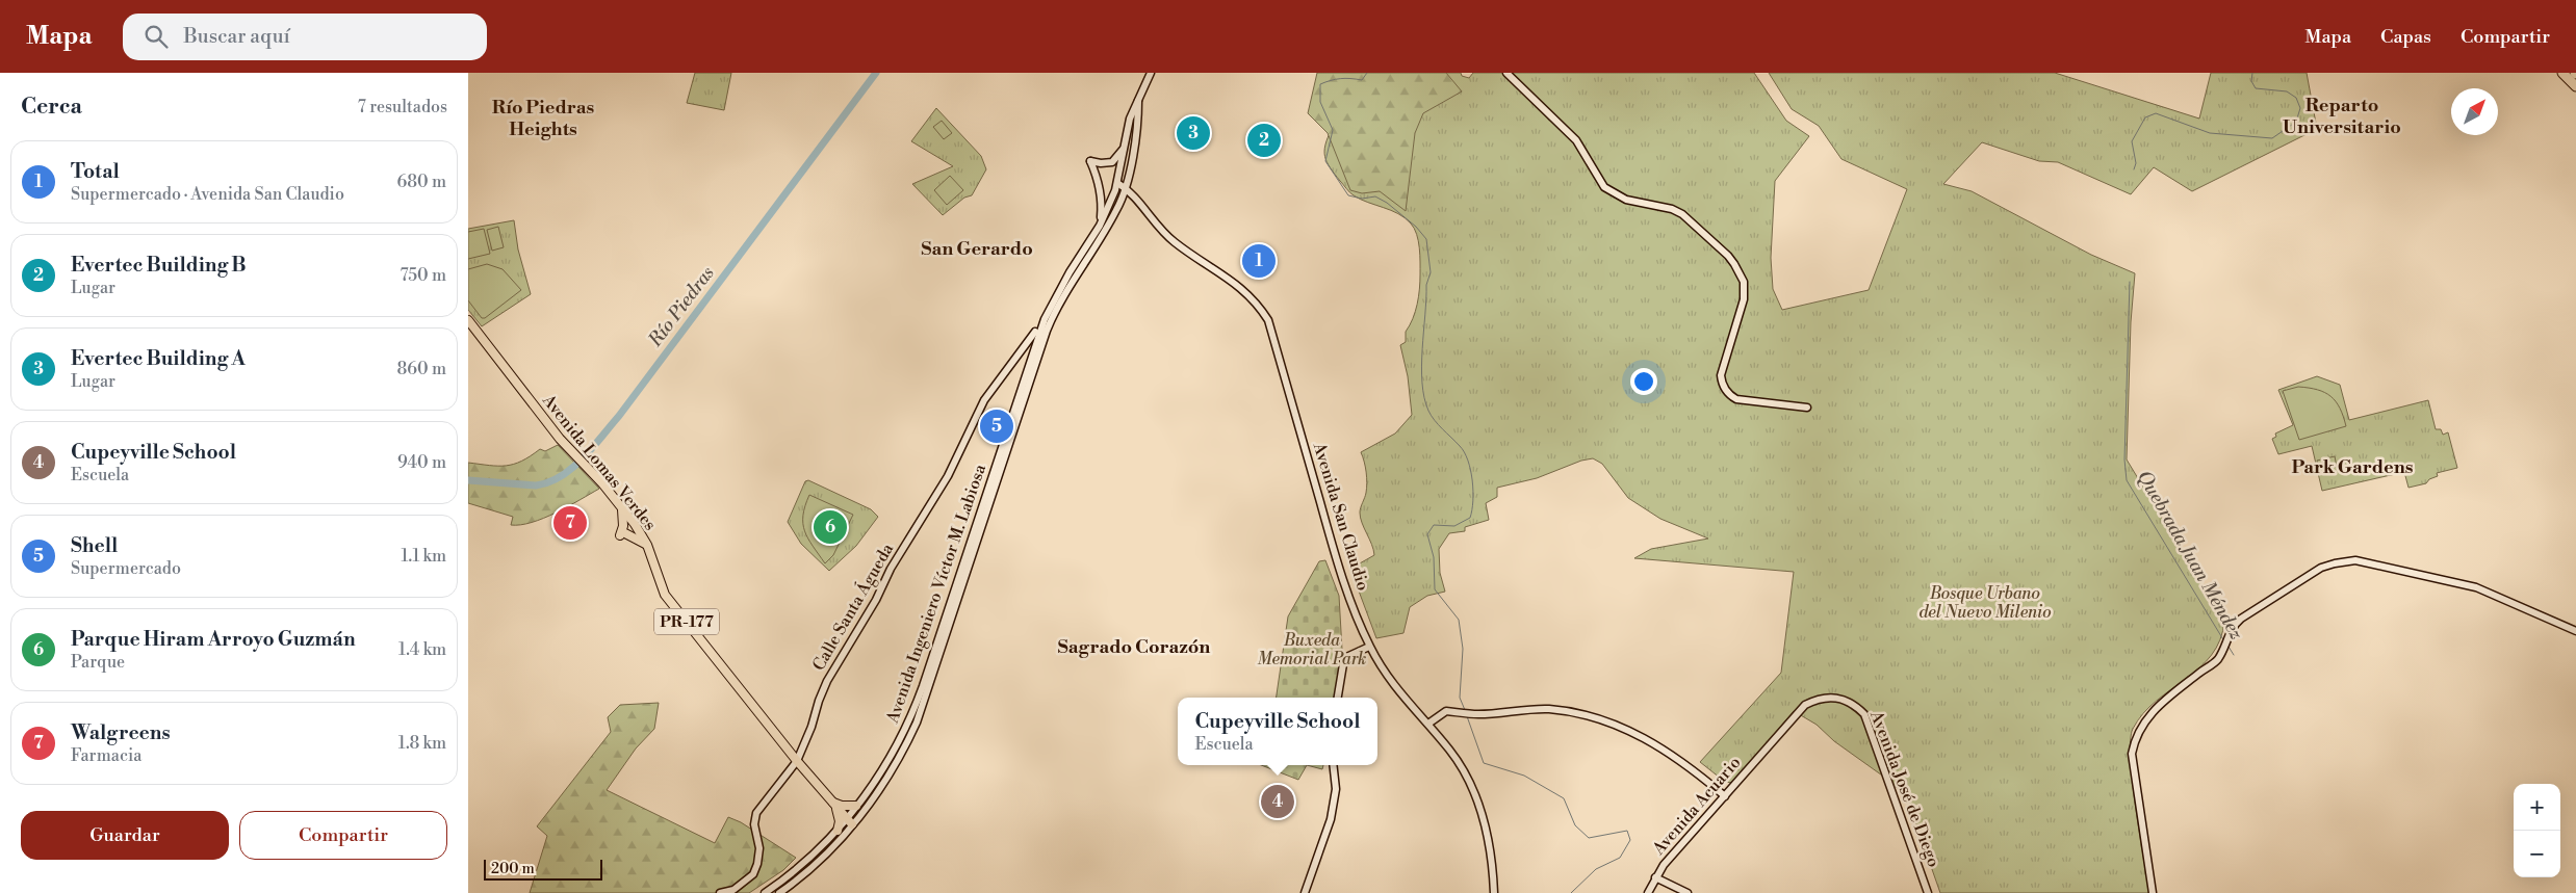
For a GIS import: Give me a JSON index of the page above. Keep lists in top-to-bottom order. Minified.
{"streets":{"main road":["Avenida Lomas Verdes","PR-177"],"street":["Avenida San Claudio","Avenida Ingeniero Víctor M. Labiosa","Calle Santa Águeda","Avenida José de Diego","Avenida Acuario"]},"crossings":[["Avenida Lomas Verdes","Avenida Ingeniero Víctor M. Labiosa"],["Avenida Lomas Verdes","Calle Santa Águeda"],["Avenida San Claudio","Avenida Ingeniero Víctor M. Labiosa"],["Avenida José de Diego","Avenida Acuario"]],"districts":["Reparto Universitario","Río Piedras Heights","San Gerardo","Park Gardens","Sagrado Corazón"],"water":["Río Piedras","Quebrada Juan Méndez"],"parks":["Bosque Urbano del Nuevo Milenio","Buxeda Memorial Park"],"scale_bar":"200 m","north":"top right","page":{"header":"Mapa","search":"Buscar aquí","nav":["Mapa","Capas","Compartir"],"heading":["Cerca","7 resultados"],"pins":["3","2","1","5","7","6","4"],"list":[{"mark":"1","name":"Total","note":"Supermercado · Avenida San Claudio","value":"680 m"},{"mark":"2","name":"Evertec Building B","note":"Lugar","value":"750 m"},{"mark":"3","name":"Evertec Building A","note":"Lugar","value":"860 m"},{"mark":"4","name":"Cupeyville School","note":"Escuela","value":"940 m"},{"mark":"5","name":"Shell","note":"Supermercado","value":"1.1 km"},{"mark":"6","name":"Parque Hiram Arroyo Guzmán","note":"Parque","value":"1.4 km"},{"mark":"7","name":"Walgreens","note":"Farmacia","value":"1.8 km"}],"popup":["Cupeyville School","Escuela"],"map_buttons":["+","−"],"buttons":["Guardar","Compartir"],"scale":"200 m"}}
